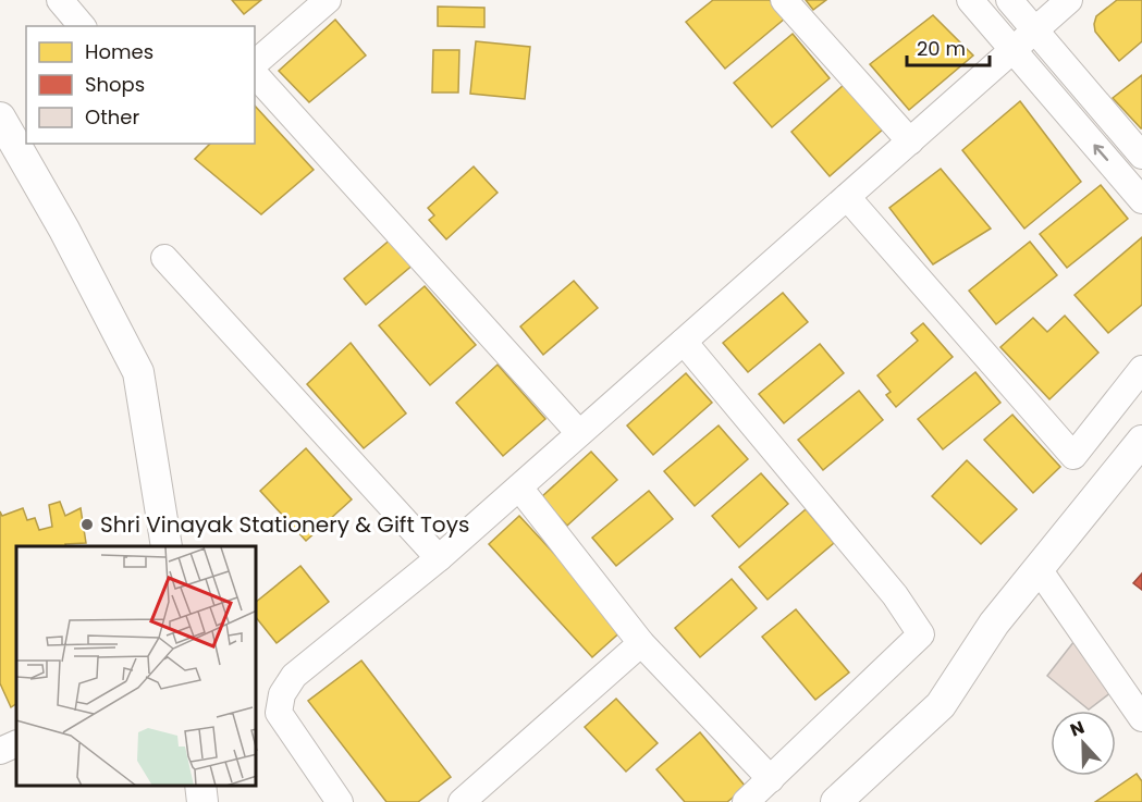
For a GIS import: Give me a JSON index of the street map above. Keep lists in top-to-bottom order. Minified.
{"places":["Shri Vinayak Stationery & Gift Toys"],"legend":["Homes","Shops","Other"],"scale_bar":"20 m","north":"top"}
